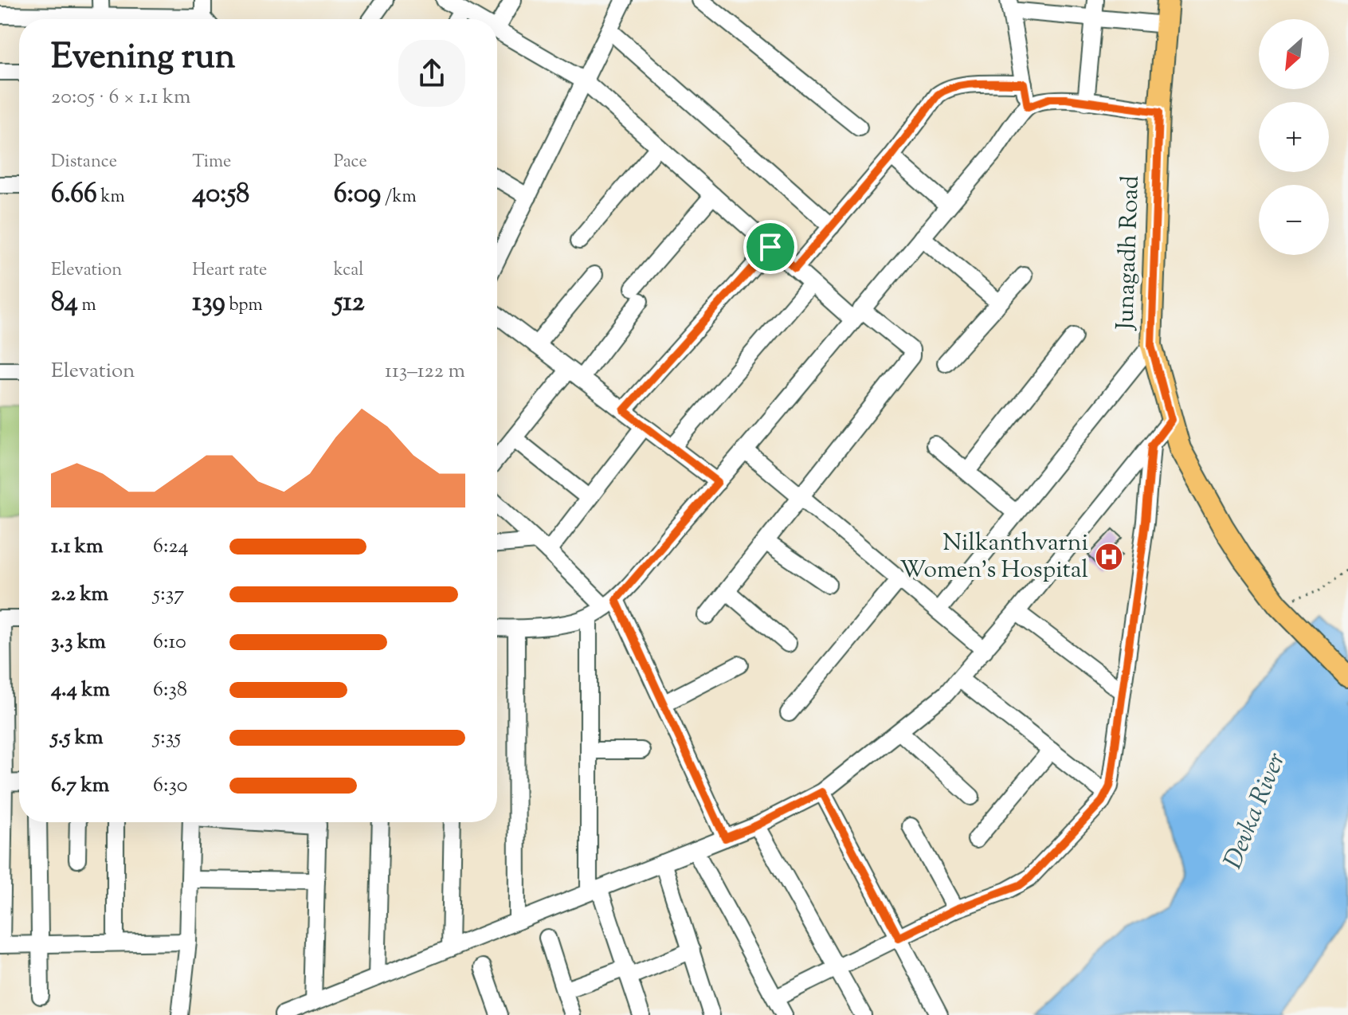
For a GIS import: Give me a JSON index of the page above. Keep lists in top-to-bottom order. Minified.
{"streets":{"main road":["Junagadh Road"]},"water":["Devka River"],"places":{"hospital":["Nilkanthvarni Women's Hospital"]},"north":"bottom left","page":{"map_buttons":["+","−"],"heading":["Evening run","20:05 · 6 × 1.1 km"],"stats":[["Distance","6.66 km"],["Time","40:58"],["Pace","6:09 /km"],["Elevation","84 m"],["Heart rate","139 bpm"],["kcal","512"]],"chart":["Elevation","113–122 m"],"list":[{"name":"1.1 km","note":"6:24"},{"name":"2.2 km","note":"5:37"},{"name":"3.3 km","note":"6:10"},{"name":"4.4 km","note":"6:38"},{"name":"5.5 km","note":"5:35"},{"name":"6.7 km","note":"6:30"}]}}
